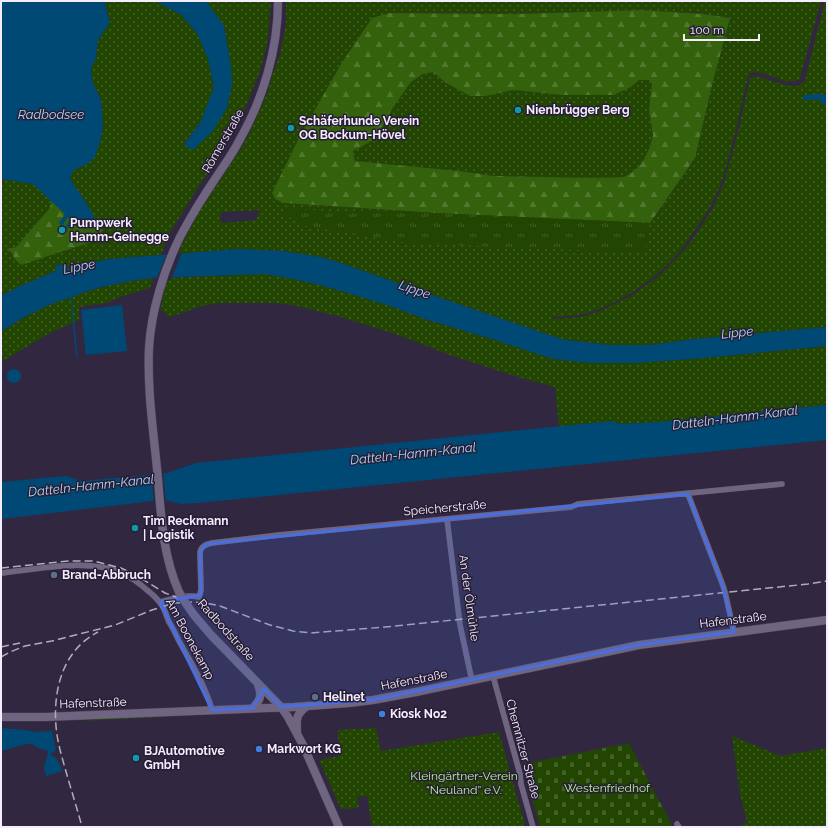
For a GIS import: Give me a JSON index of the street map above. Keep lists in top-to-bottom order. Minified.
{"streets":{"main road":["Römerstraße","Hafenstraße","Radbodstraße"],"street":["Speicherstraße","An der Ölmühle","Am Boonekamp","Chemnitzer Straße"]},"crossings":[["Römerstraße","Radbodstraße"],["Speicherstraße","An der Ölmühle"],["Speicherstraße","Am Boonekamp"],["An der Ölmühle","Hafenstraße"],["Hafenstraße","Radbodstraße"],["Hafenstraße","Am Boonekamp"],["Hafenstraße","Chemnitzer Straße"]],"water":["Radbodsee","Lippe","Datteln-Hamm-Kanal"],"parks":["Kleingärtner-Verein “Neuland” e.V.","Westenfriedhof"],"places":["Nienbrügger Berg","Schäferhunde Verein OG Bockum-Hövel","Pumpwerk Hamm-Geinegge","Tim Reckmann | Logistik","Brand-Abbruch","Helinet","Kiosk No2","Markwort KG","BJAutomotive GmbH"],"scale_bar":"100 m"}
